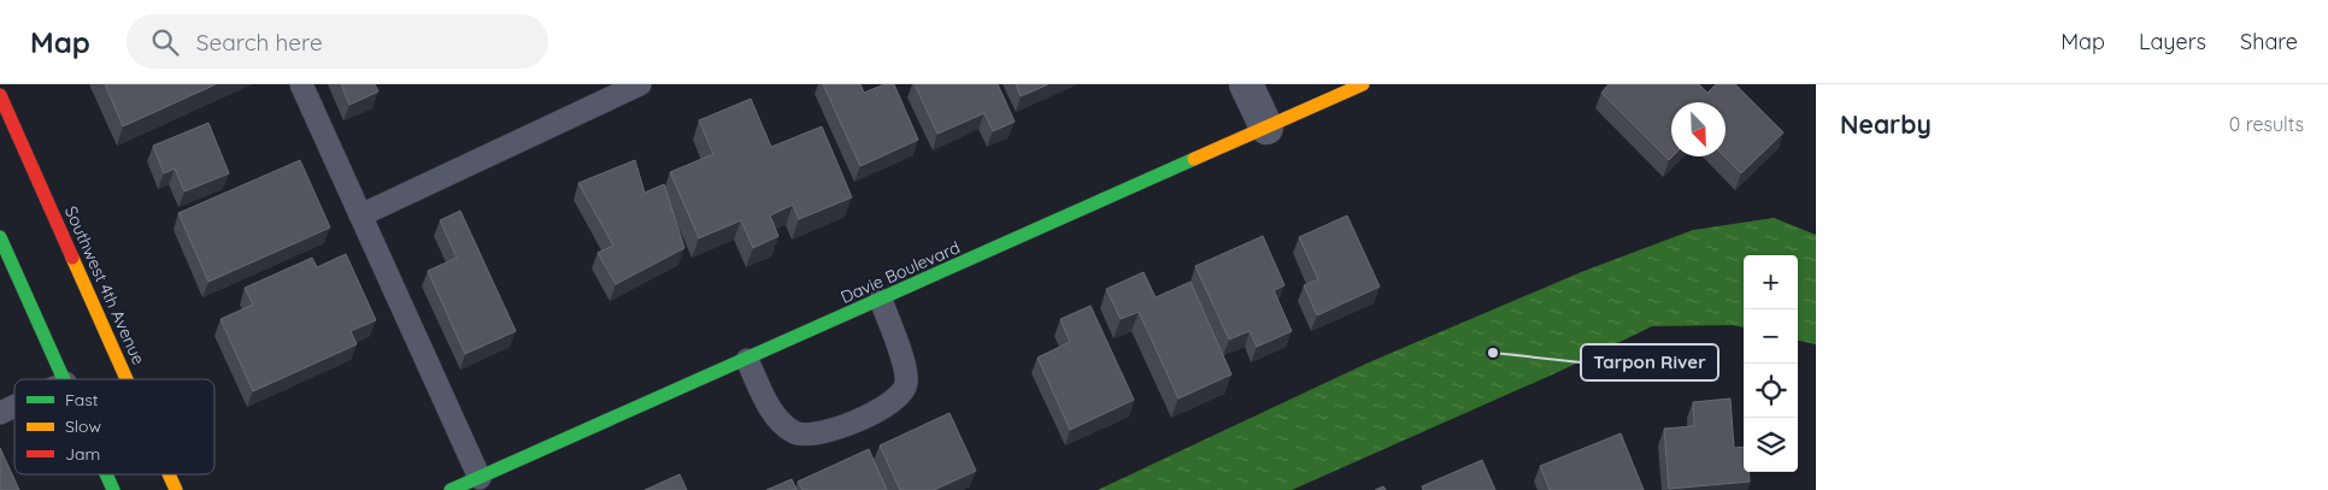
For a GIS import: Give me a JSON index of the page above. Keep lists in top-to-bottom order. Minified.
{"streets":{"main road":["Davie Boulevard","Southwest 4th Avenue"]},"places":["Tarpon River"],"legend":["Fast","Slow","Jam"],"north":"bottom right","page":{"header":"Map","search":"Search here","nav":["Map","Layers","Share"],"heading":["Nearby","0 results"],"map_buttons":["+","−"]}}
